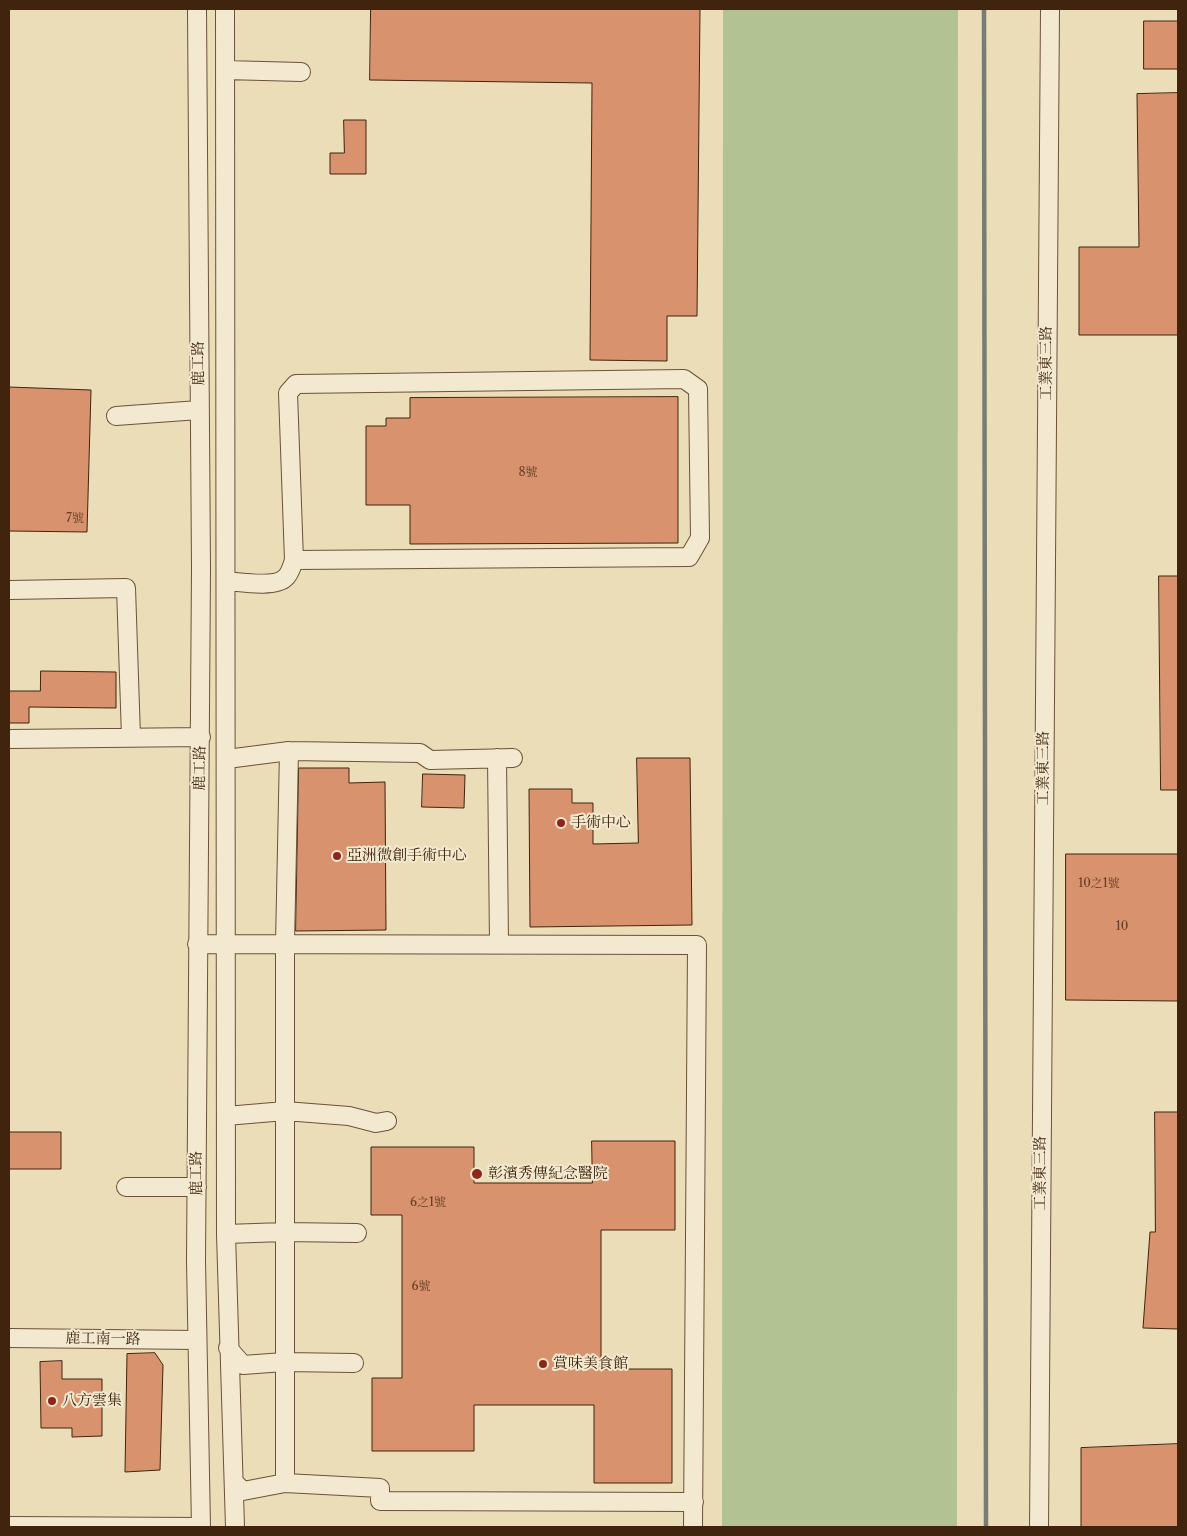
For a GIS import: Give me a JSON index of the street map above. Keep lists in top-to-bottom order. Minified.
{"streets":{"street":["鹿工路","工業東三路","鹿工南一路"]},"crossings":[["鹿工路","鹿工南一路"]],"places":["手術中心","亞洲微創手術中心","彰濱秀傳紀念醫院","賞味美食館","八方雲集"],"house_numbers":["8號","7號","10之1號","10","6之1號","6號"]}
